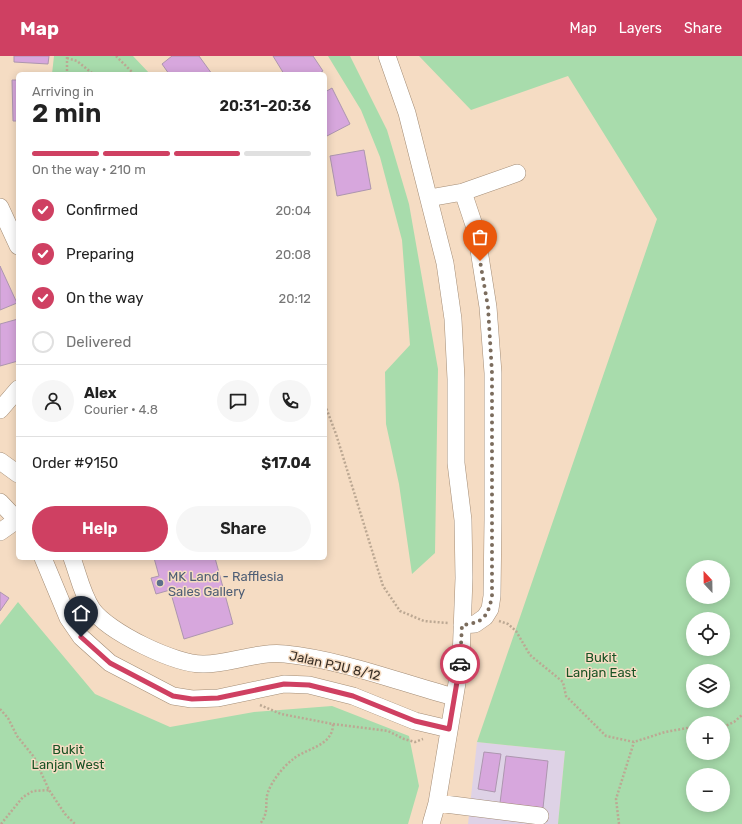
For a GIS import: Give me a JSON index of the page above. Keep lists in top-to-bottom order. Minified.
{"streets":{"street":["Jalan PJU 8/12"]},"parks":["Bukit Lanjan East","Bukit Lanjan West"],"places":["MK Land - Rafflesia Sales Gallery"],"north":"top","page":{"header":"Map","nav":["Map","Layers","Share"],"heading":["2 min","Arriving in","20:31–20:36"],"panel":["Alex","Courier · 4.8","Order #9150","$17.04"],"bar":"On the way · 210 m","list":[["Confirmed","20:04"],["Preparing","20:08"],["On the way","20:12"],"Delivered"],"buttons":["Help","Share"],"map_buttons":["+","−"]}}
